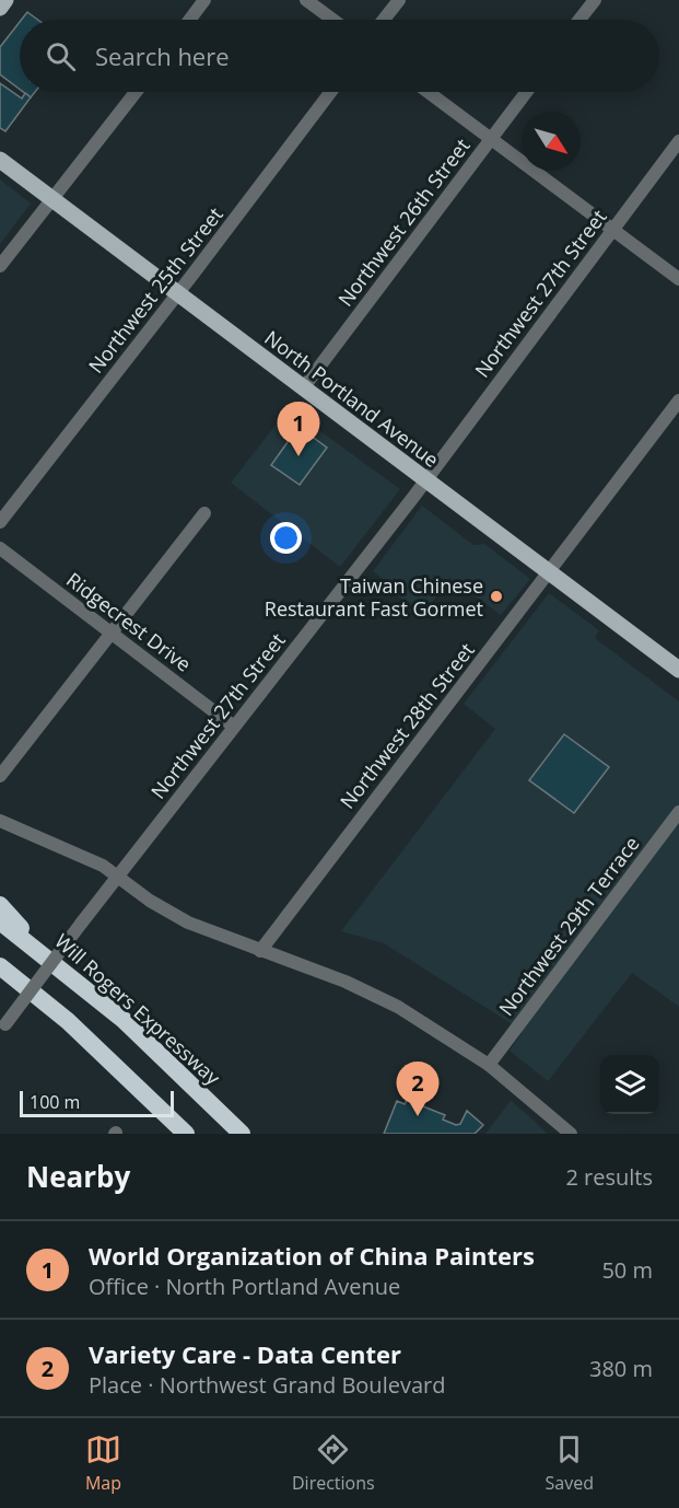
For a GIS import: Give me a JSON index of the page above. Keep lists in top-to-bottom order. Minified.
{"streets":{"highway":["Will Rogers Expressway"],"main road":["North Portland Avenue"],"street":["Northwest 26th Street","Northwest 25th Street","Northwest 27th Street","Ridgecrest Drive","Northwest 28th Street","Northwest 29th Terrace"]},"crossings":[["Northwest 26th Street","North Portland Avenue"],["Northwest 25th Street","North Portland Avenue"],["Northwest 27th Street","North Portland Avenue"],["Northwest 27th Street","Ridgecrest Drive"],["North Portland Avenue","Northwest 28th Street"]],"places":["Taiwan Chinese Restaurant Fast Gormet"],"scale_bar":"100 m","north":"bottom right","page":{"search":"Search here","pins":["1","2"],"scale":"100 m","heading":["Nearby","2 results"],"list":[{"mark":"1","name":"World Organization of China Painters","note":"Office · North Portland Avenue","value":"50 m"},{"mark":"2","name":"Variety Care - Data Center","note":"Place · Northwest Grand Boulevard","value":"380 m"}],"nav":["Map","Directions","Saved"]}}
